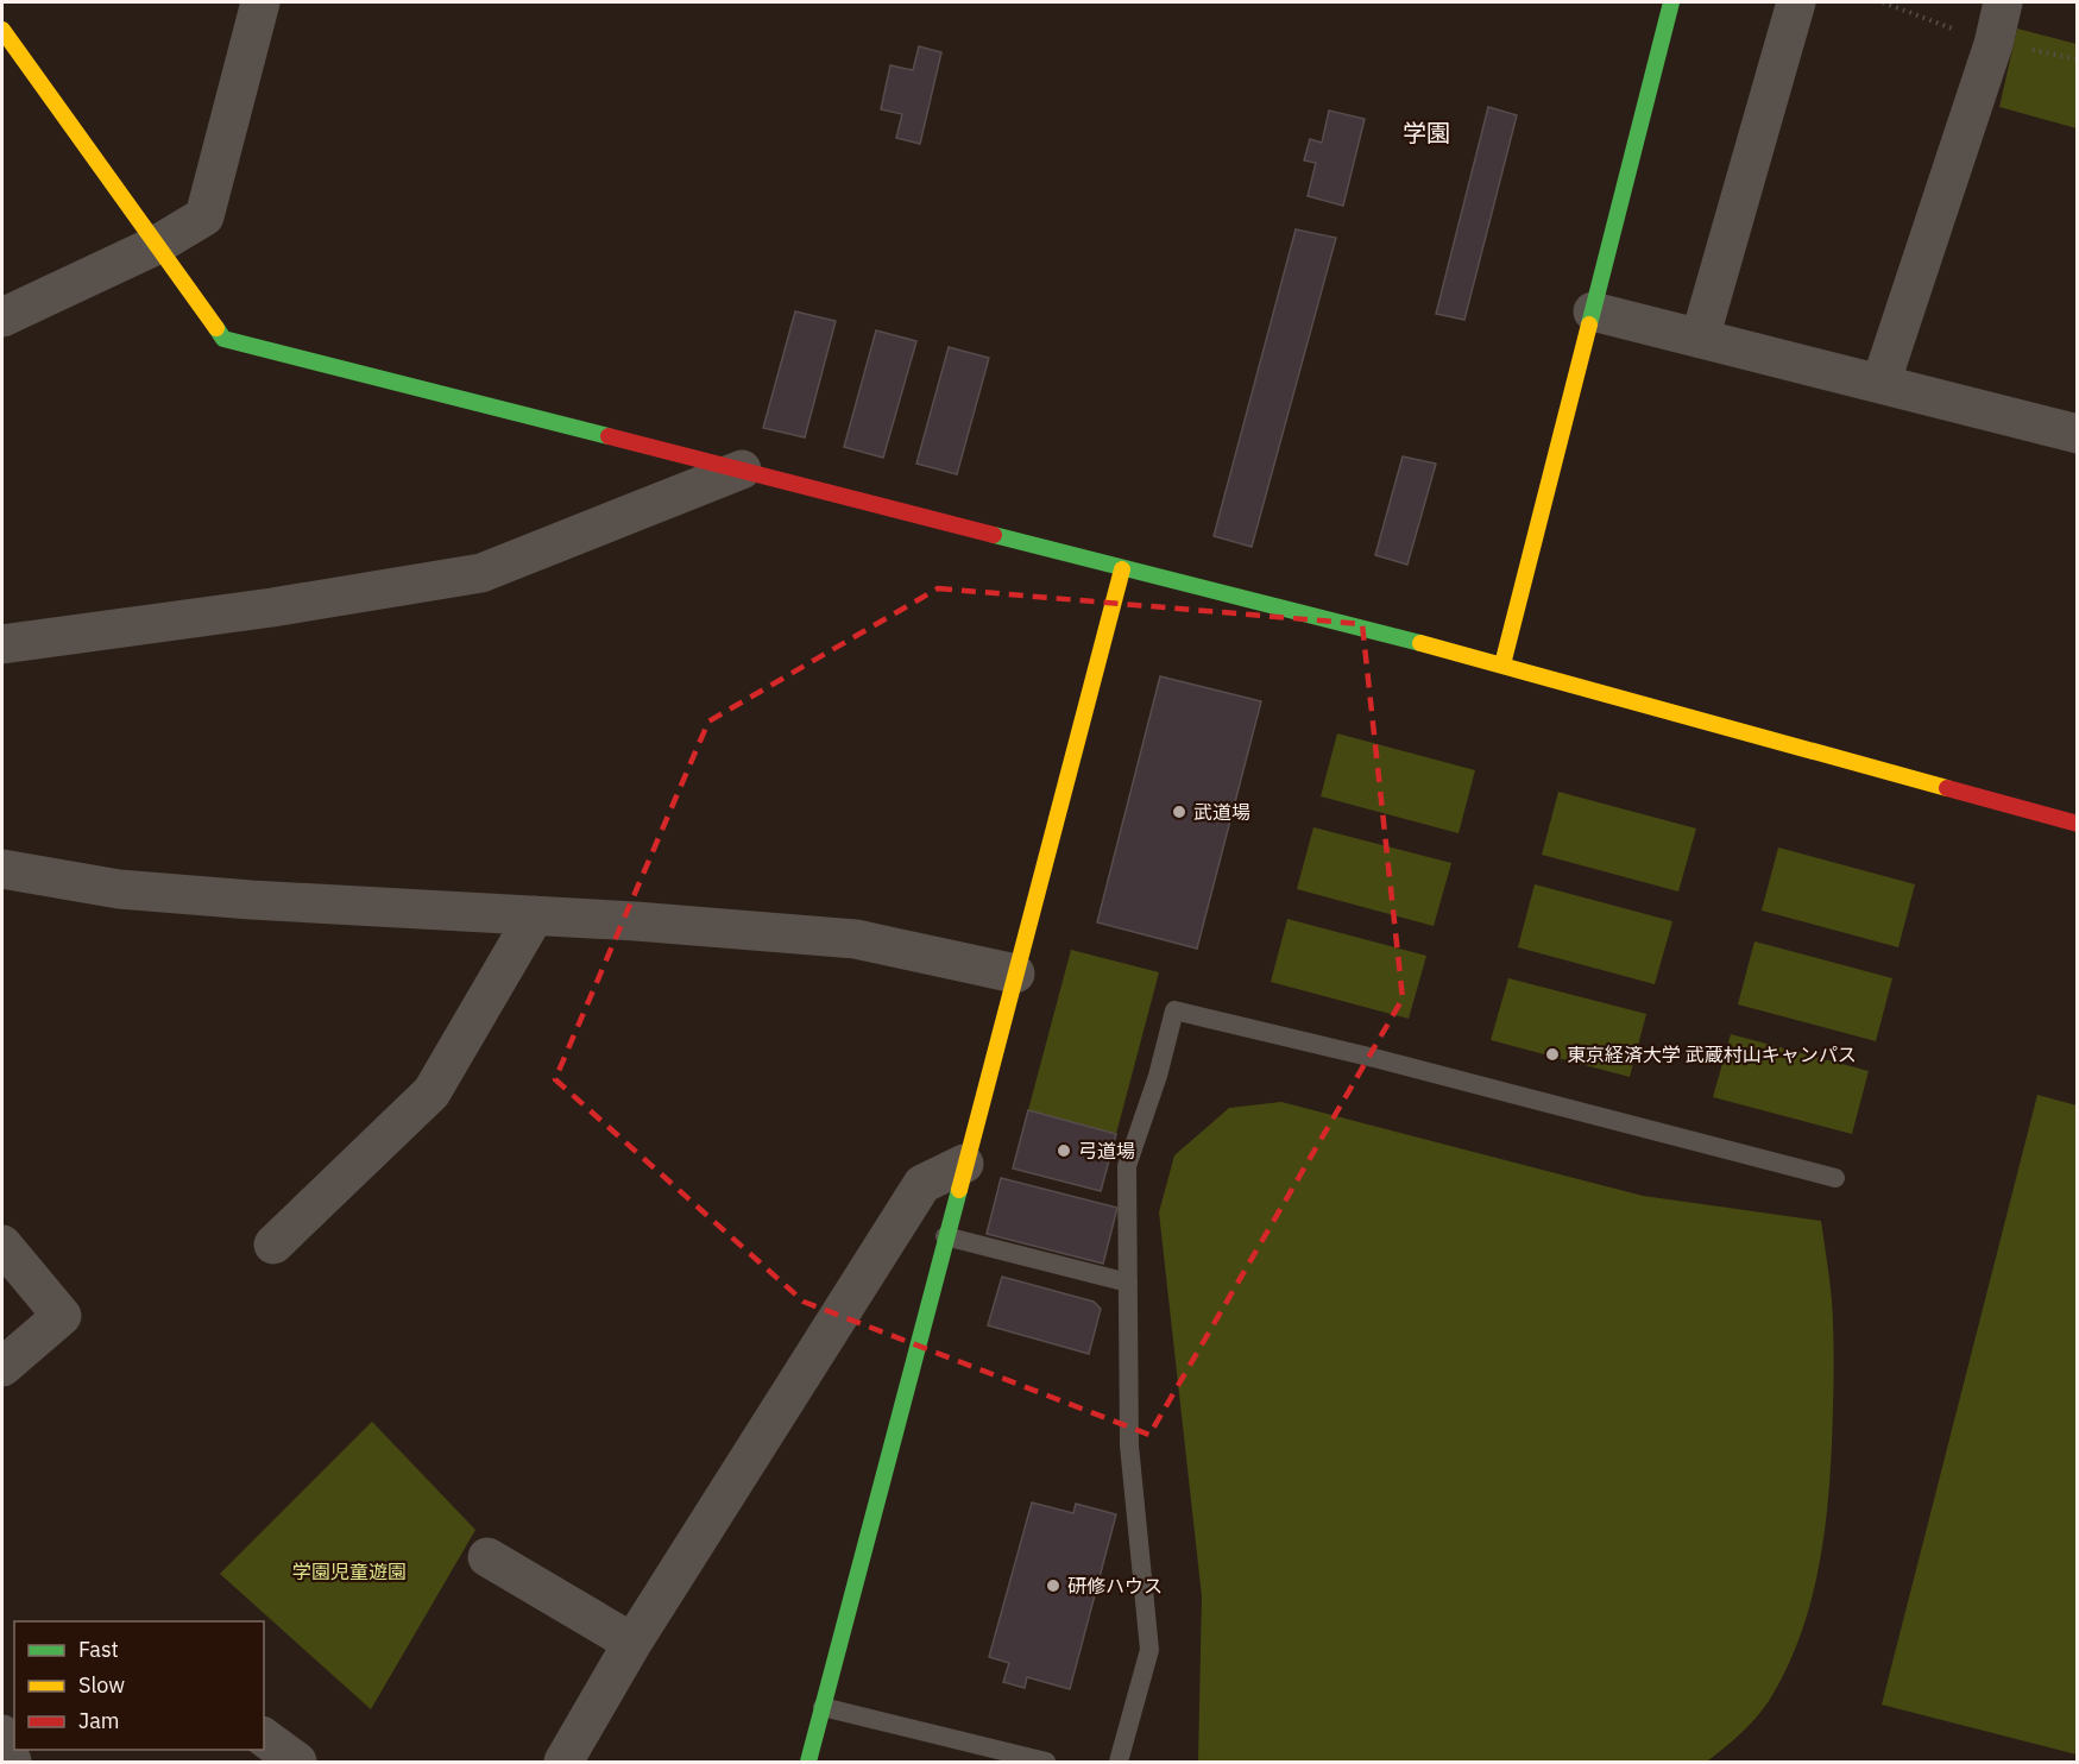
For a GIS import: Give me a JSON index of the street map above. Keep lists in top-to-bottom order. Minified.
{"districts":["学園"],"parks":["学園児童遊園"],"places":["武道場","東京経済大学 武蔵村山キャンパス","弓道場","研修ハウス"],"legend":["Fast","Slow","Jam"]}
